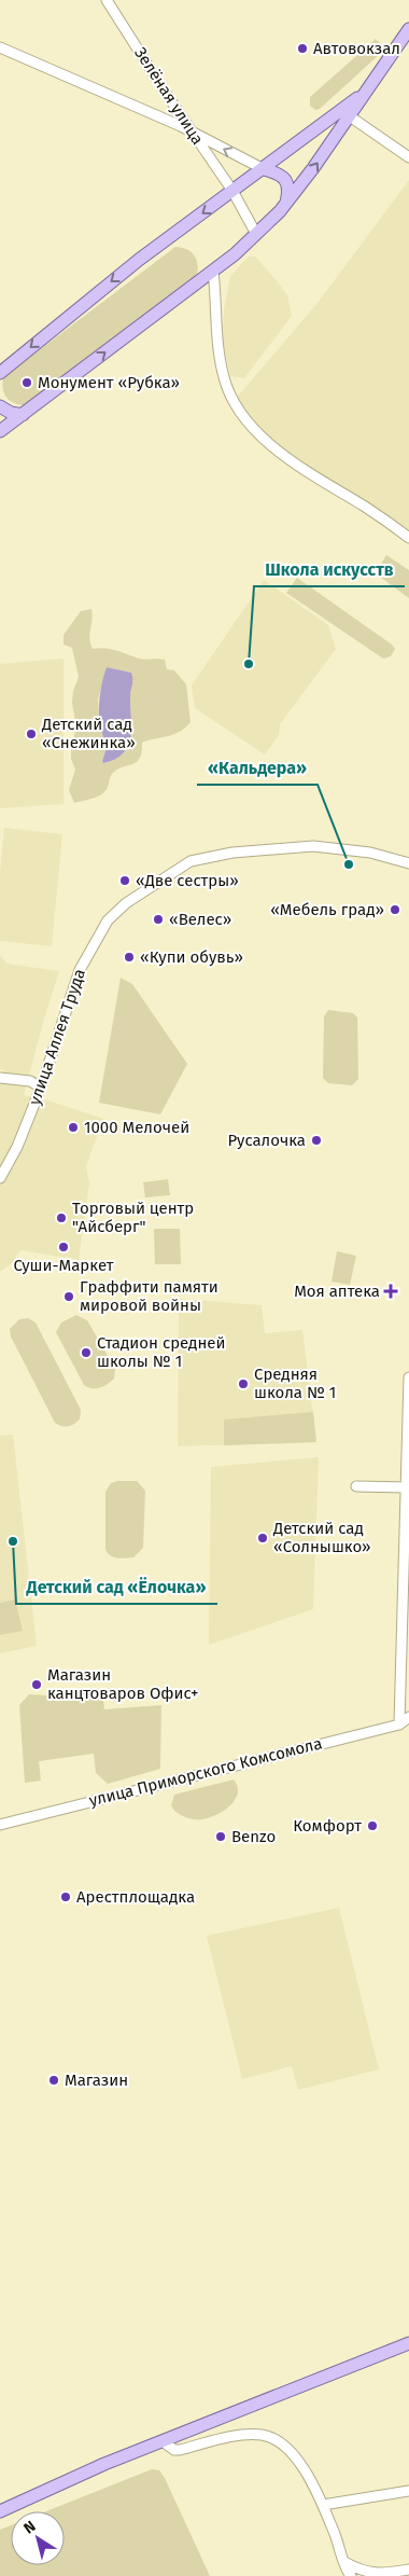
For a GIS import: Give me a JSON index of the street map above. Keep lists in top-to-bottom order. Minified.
{"streets":{"street":["Зелёная улица","улица Аллея Труда","улица Приморского Комсомола"]},"places":{"other":["Автовокзал","Монумент «Рубка»","Школа искусств","Детский сад «Снежинка»","«Кальдера»","«Две сестры»","«Мебель град»","«Велес»","«Купи обувь»","1000 Мелочей","Русалочка","Торговый центр \"Айсберг\"","Суши-Маркет","Граффити памяти мировой войны","Стадион средней школы № 1","Средняя школа № 1","Детский сад «Солнышко»","Детский сад «Ёлочка»","Магазин канцтоваров Офис+","Комфорт","Benzo","Арестплощадка","Магазин"],"health":["Моя аптека"]},"north":"top left"}
